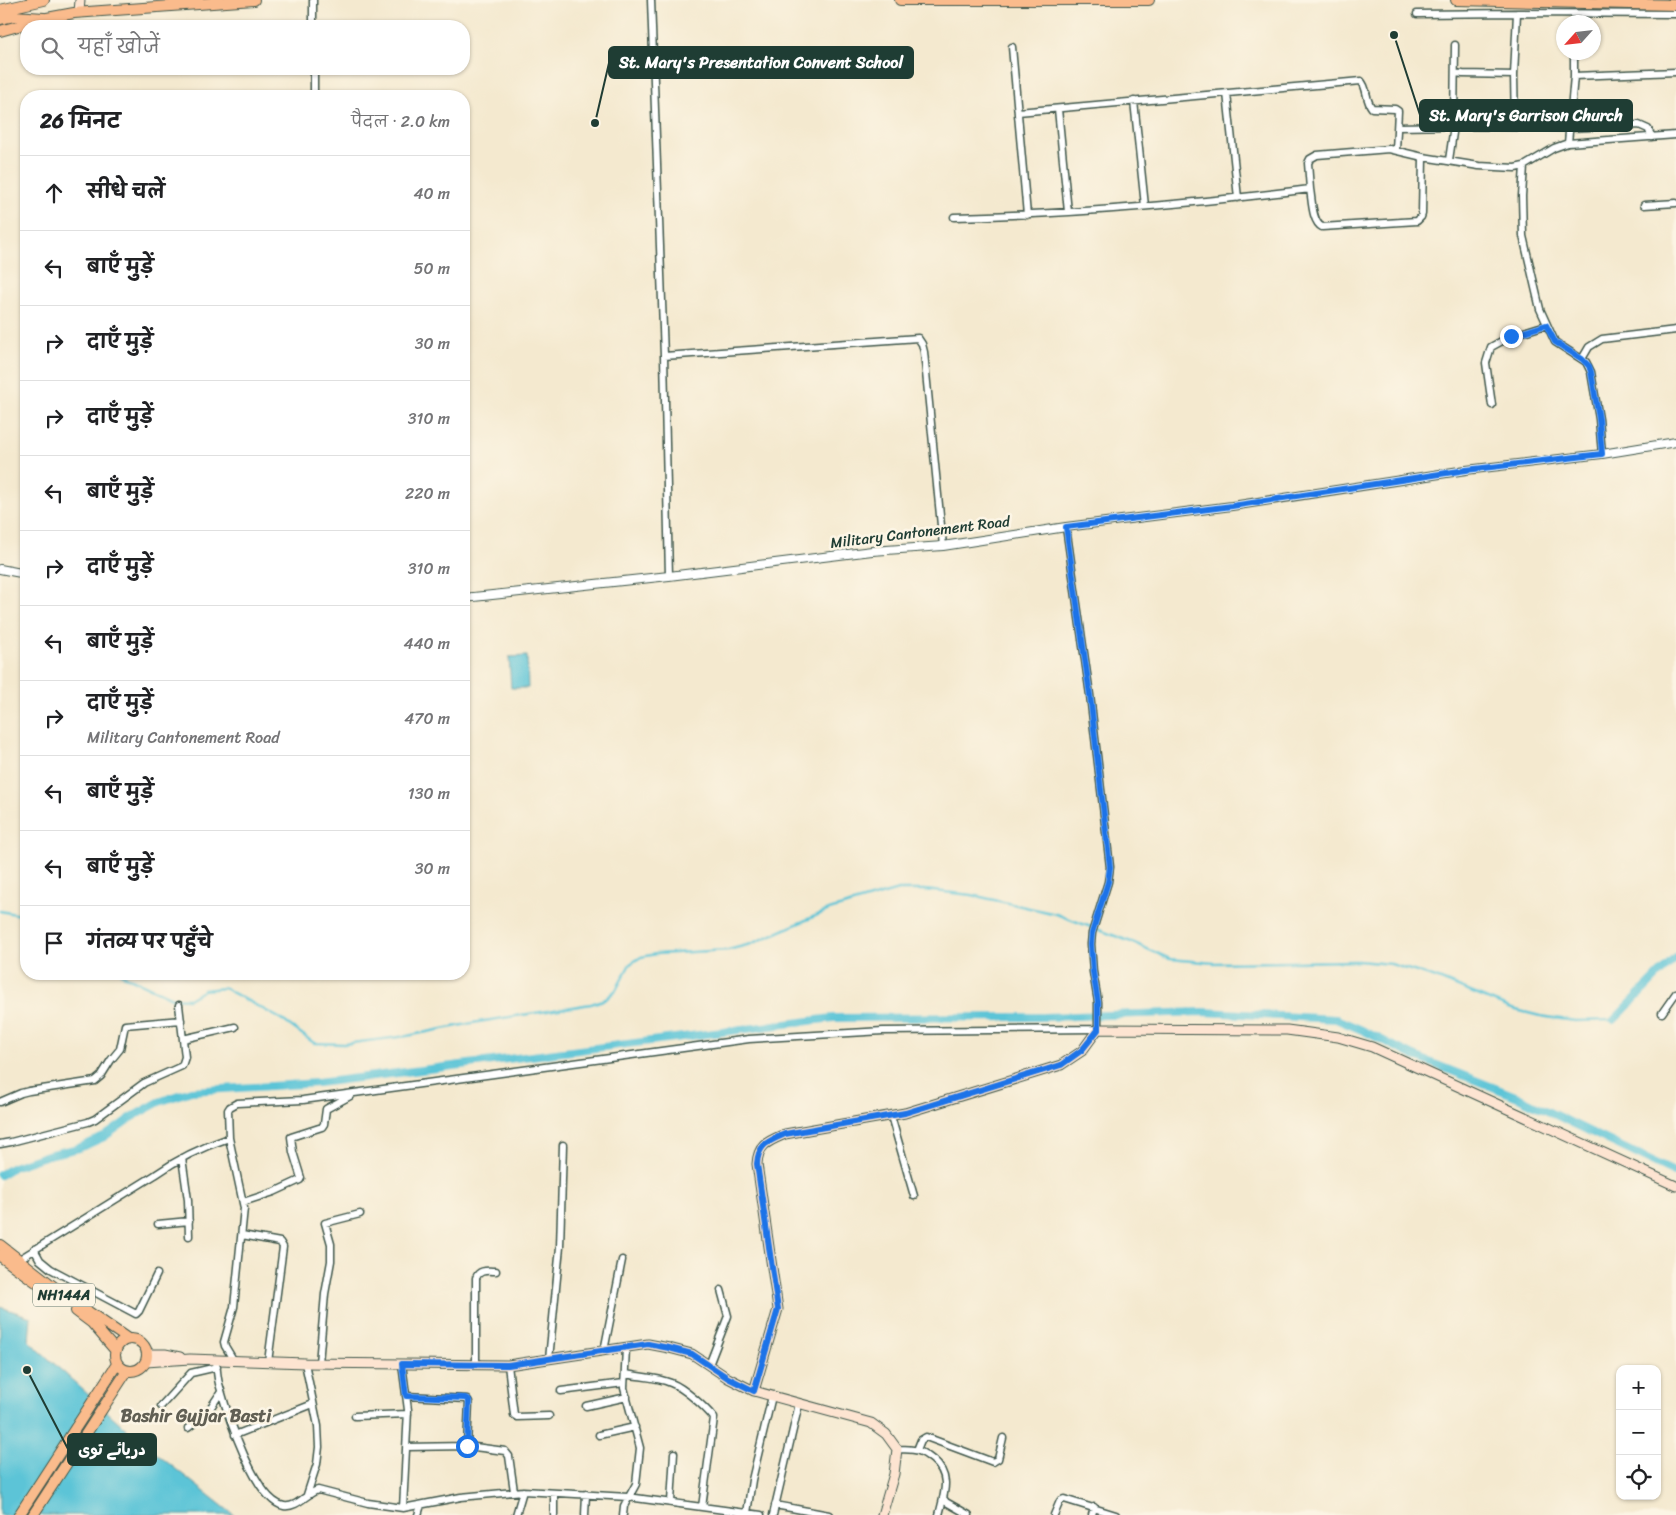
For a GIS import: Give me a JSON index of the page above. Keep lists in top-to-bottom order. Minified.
{"streets":{"main road":["NH144A"],"street":["Military Cantonement Road"]},"districts":["Bashir Gujjar Basti"],"places":["St. Mary's Garrison Church","St. Mary's Presentation Convent School","دریائے توی"],"north":"bottom left","page":{"search":"यहाँ खोजें","heading":["26 मिनट","पैदल · 2.0 km"],"list":[["सीधे चलें","40 m"],["बाएँ मुड़ें","50 m"],["दाएँ मुड़ें","30 m"],["दाएँ मुड़ें","310 m"],["बाएँ मुड़ें","220 m"],["दाएँ मुड़ें","310 m"],["बाएँ मुड़ें","440 m"],["दाएँ मुड़ें","Military Cantonement Road","470 m"],["बाएँ मुड़ें","130 m"],["बाएँ मुड़ें","30 m"],"गंतव्य पर पहुँचे"],"map_buttons":["+","−"]}}
